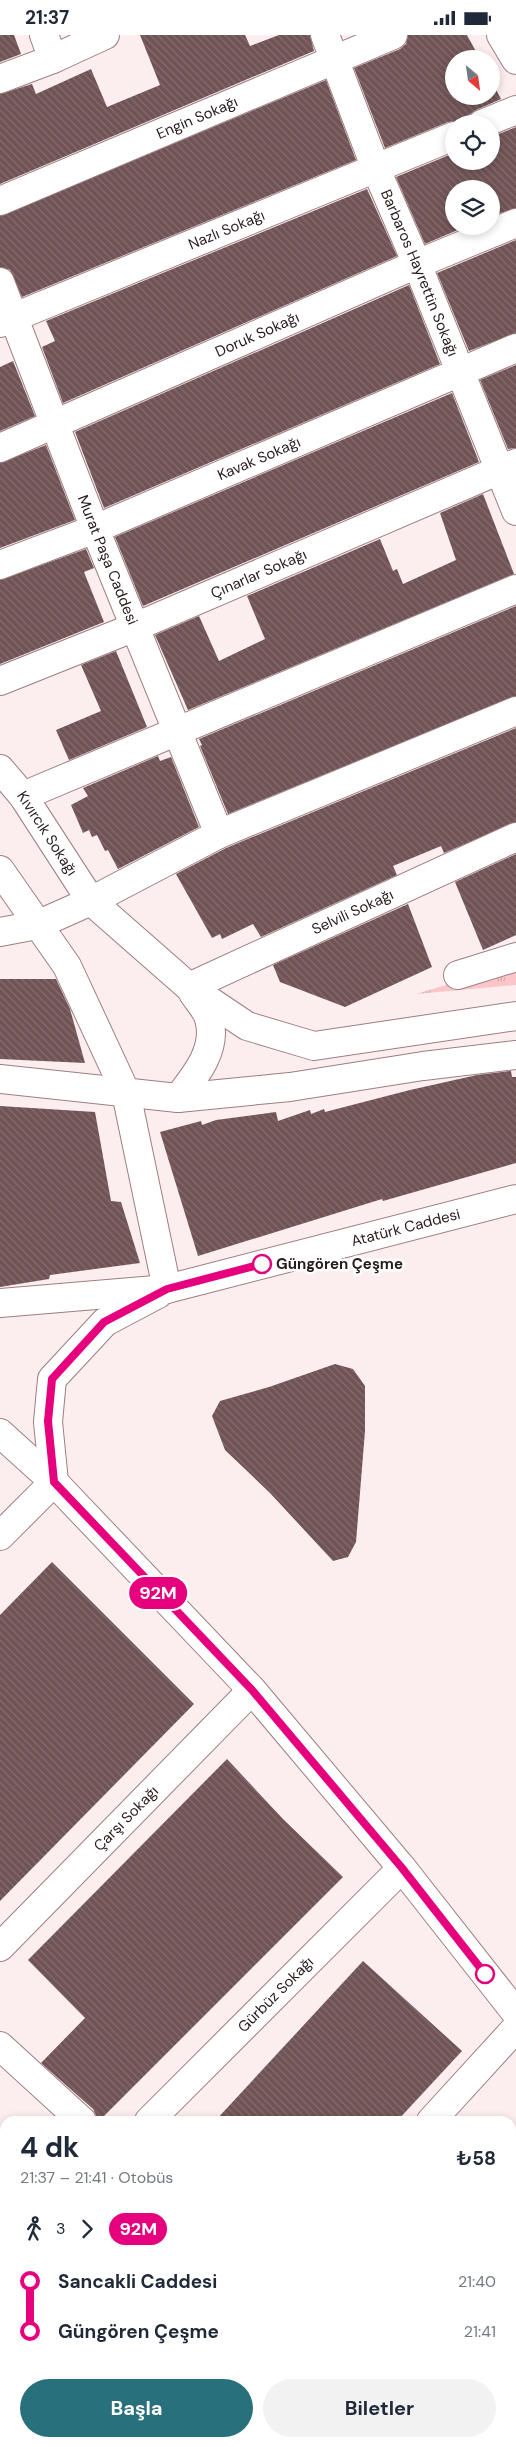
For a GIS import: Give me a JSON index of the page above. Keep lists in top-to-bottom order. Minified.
{"streets":{"street":["Engin Sokağı","Nazlı Sokağı","Barbaros Hayrettin Sokağı","Doruk Sokağı","Kavak Sokağı","Murat Paşa Caddesi","Çınarlar Sokağı","Kıvırcık Sokağı","Selvili Sokağı","Atatürk Caddesi","Çarşı Sokağı","Gürbüz Sokağı"]},"crossings":[["Engin Sokağı","Barbaros Hayrettin Sokağı"],["Nazlı Sokağı","Barbaros Hayrettin Sokağı"],["Nazlı Sokağı","Murat Paşa Caddesi"],["Barbaros Hayrettin Sokağı","Doruk Sokağı"],["Barbaros Hayrettin Sokağı","Kavak Sokağı"],["Barbaros Hayrettin Sokağı","Çınarlar Sokağı"],["Doruk Sokağı","Murat Paşa Caddesi"],["Kavak Sokağı","Murat Paşa Caddesi"],["Murat Paşa Caddesi","Çınarlar Sokağı"],["Kıvırcık Sokağı","Selvili Sokağı"]],"places":["Güngören Çeşme"],"lines":["bus line 92M"],"north":"bottom right","page":{"status":"21:37","on_map":"92M","heading":["4 dk","21:37 – 21:41 · Otobüs","₺58"],"legs":["3","92M"],"list":[{"name":"Sancakli Caddesi","value":"21:40"},{"name":"Güngören Çeşme","value":"21:41"}],"buttons":["Başla","Biletler"]}}
